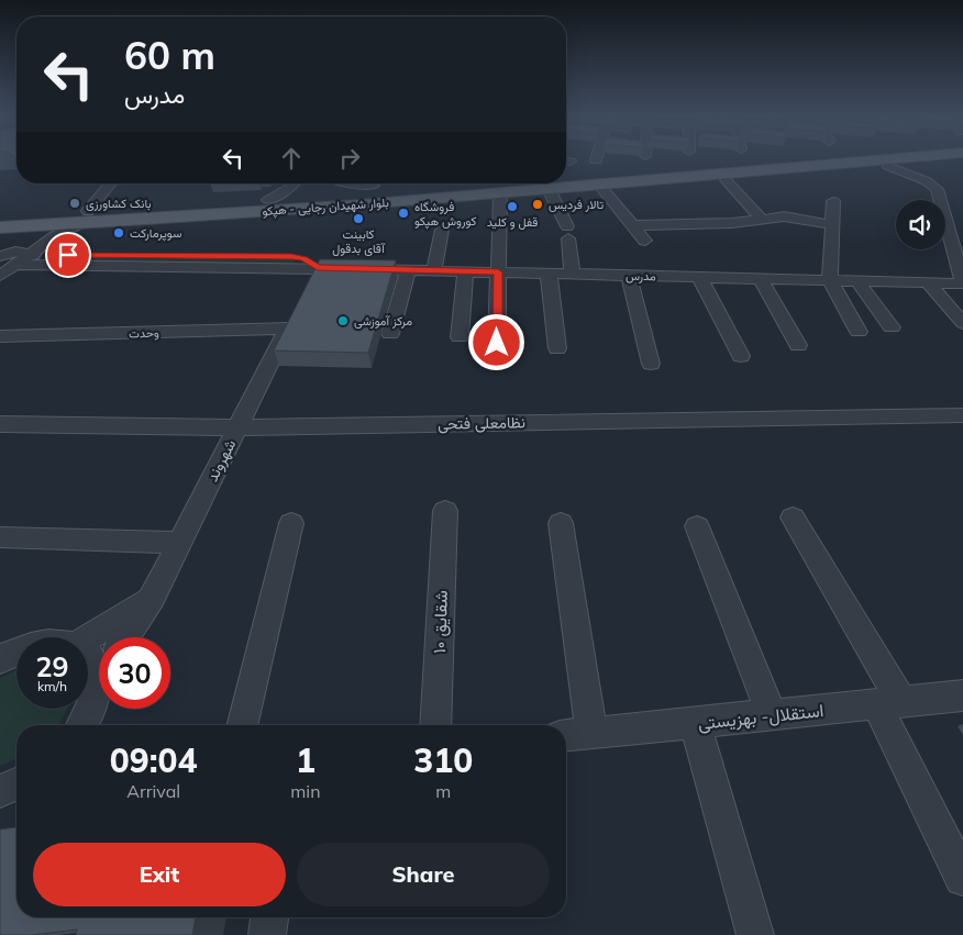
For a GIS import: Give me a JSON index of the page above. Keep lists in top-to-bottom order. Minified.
{"streets":{"main road":["بلوار شهیدان رجایی - هپکو"],"street":["مدرس","وحدت","نظامعلی فتحی","شهروند","شقایق ۱۰","استقلال- بهزیستی"]},"crossings":[["وحدت","شهروند"],["نظامعلی فتحی","شهروند"]],"places":["بانک کشاورزی","تالار فردیس","قفل و کلید","فروشگاه کوروش هپکو","کابینت آقای بدقول","سوپرمارکت","مرکز آموزشی"],"page":{"turn":["60 m","مدرس"],"speed":"29 km/h","limit":"30","eta":["09:04","Arrival","1","min","310","m"],"buttons":["Exit","Share"]}}
